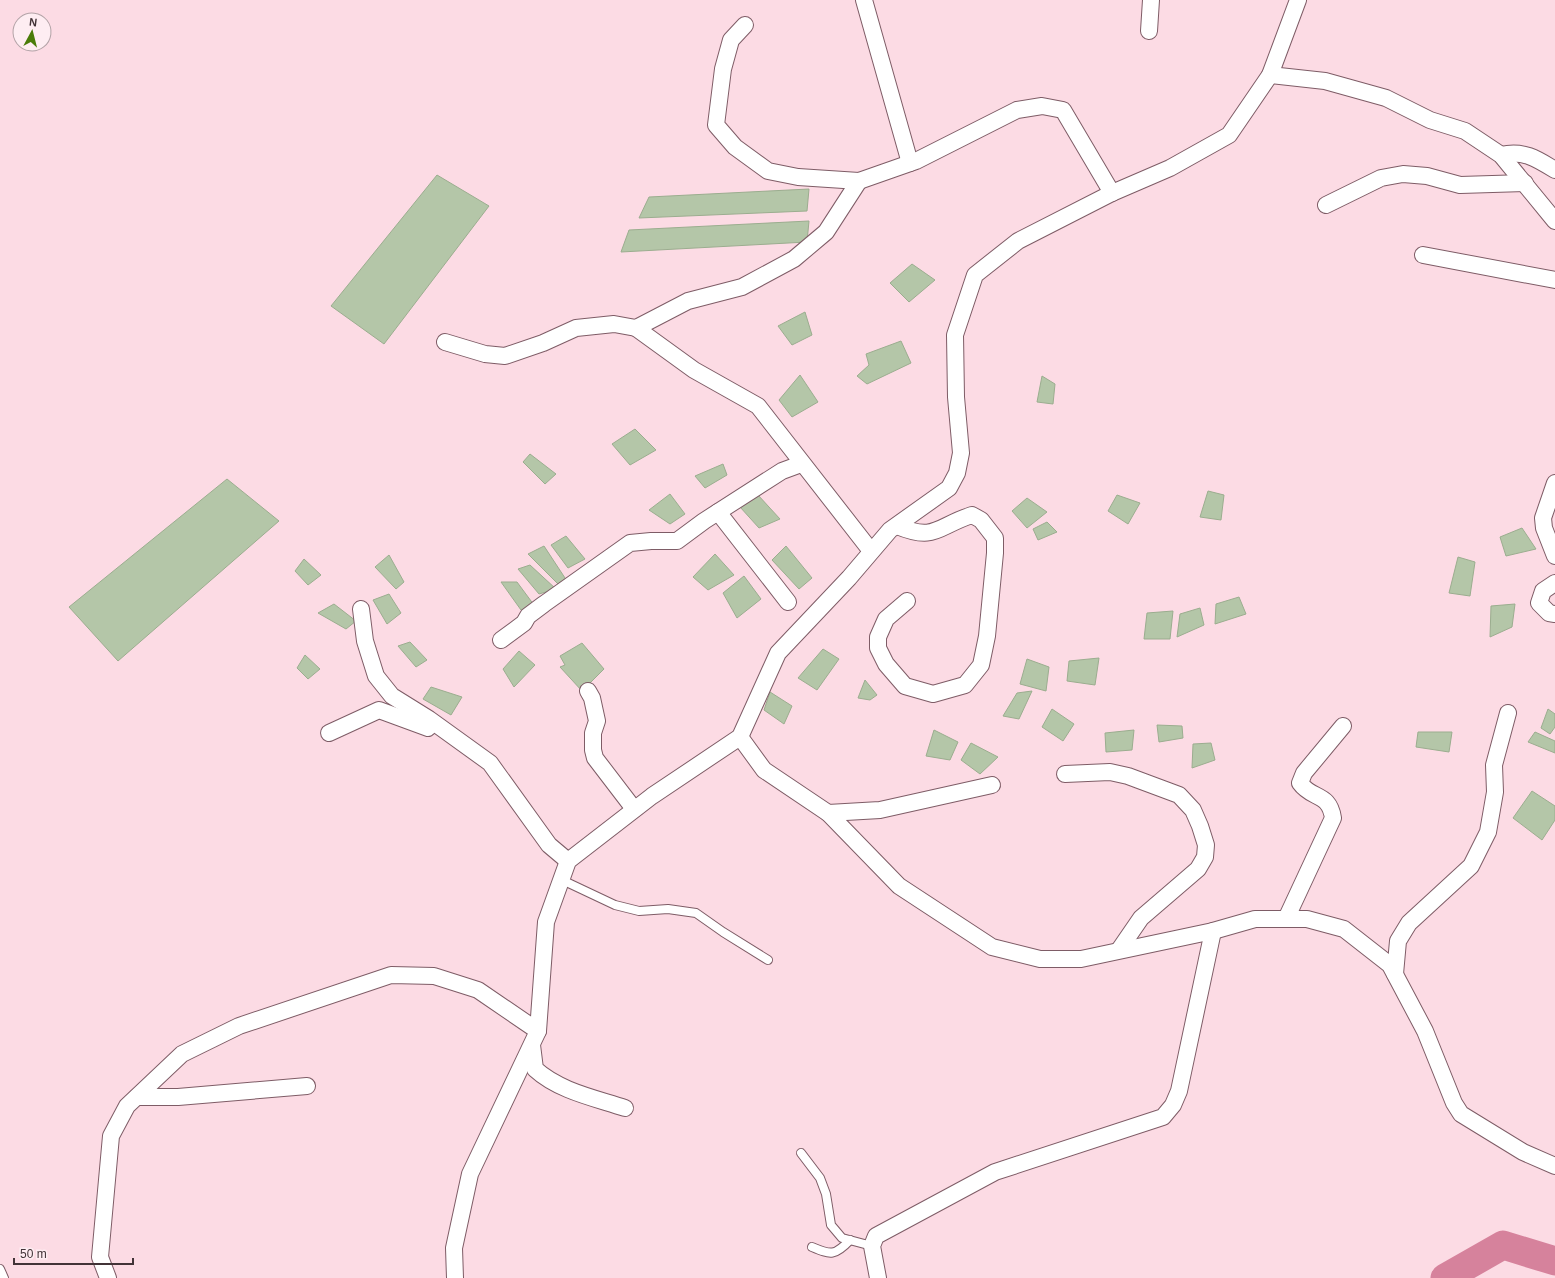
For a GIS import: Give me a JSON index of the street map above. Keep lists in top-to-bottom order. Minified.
{"scale_bar":"50 m","north":"top"}
